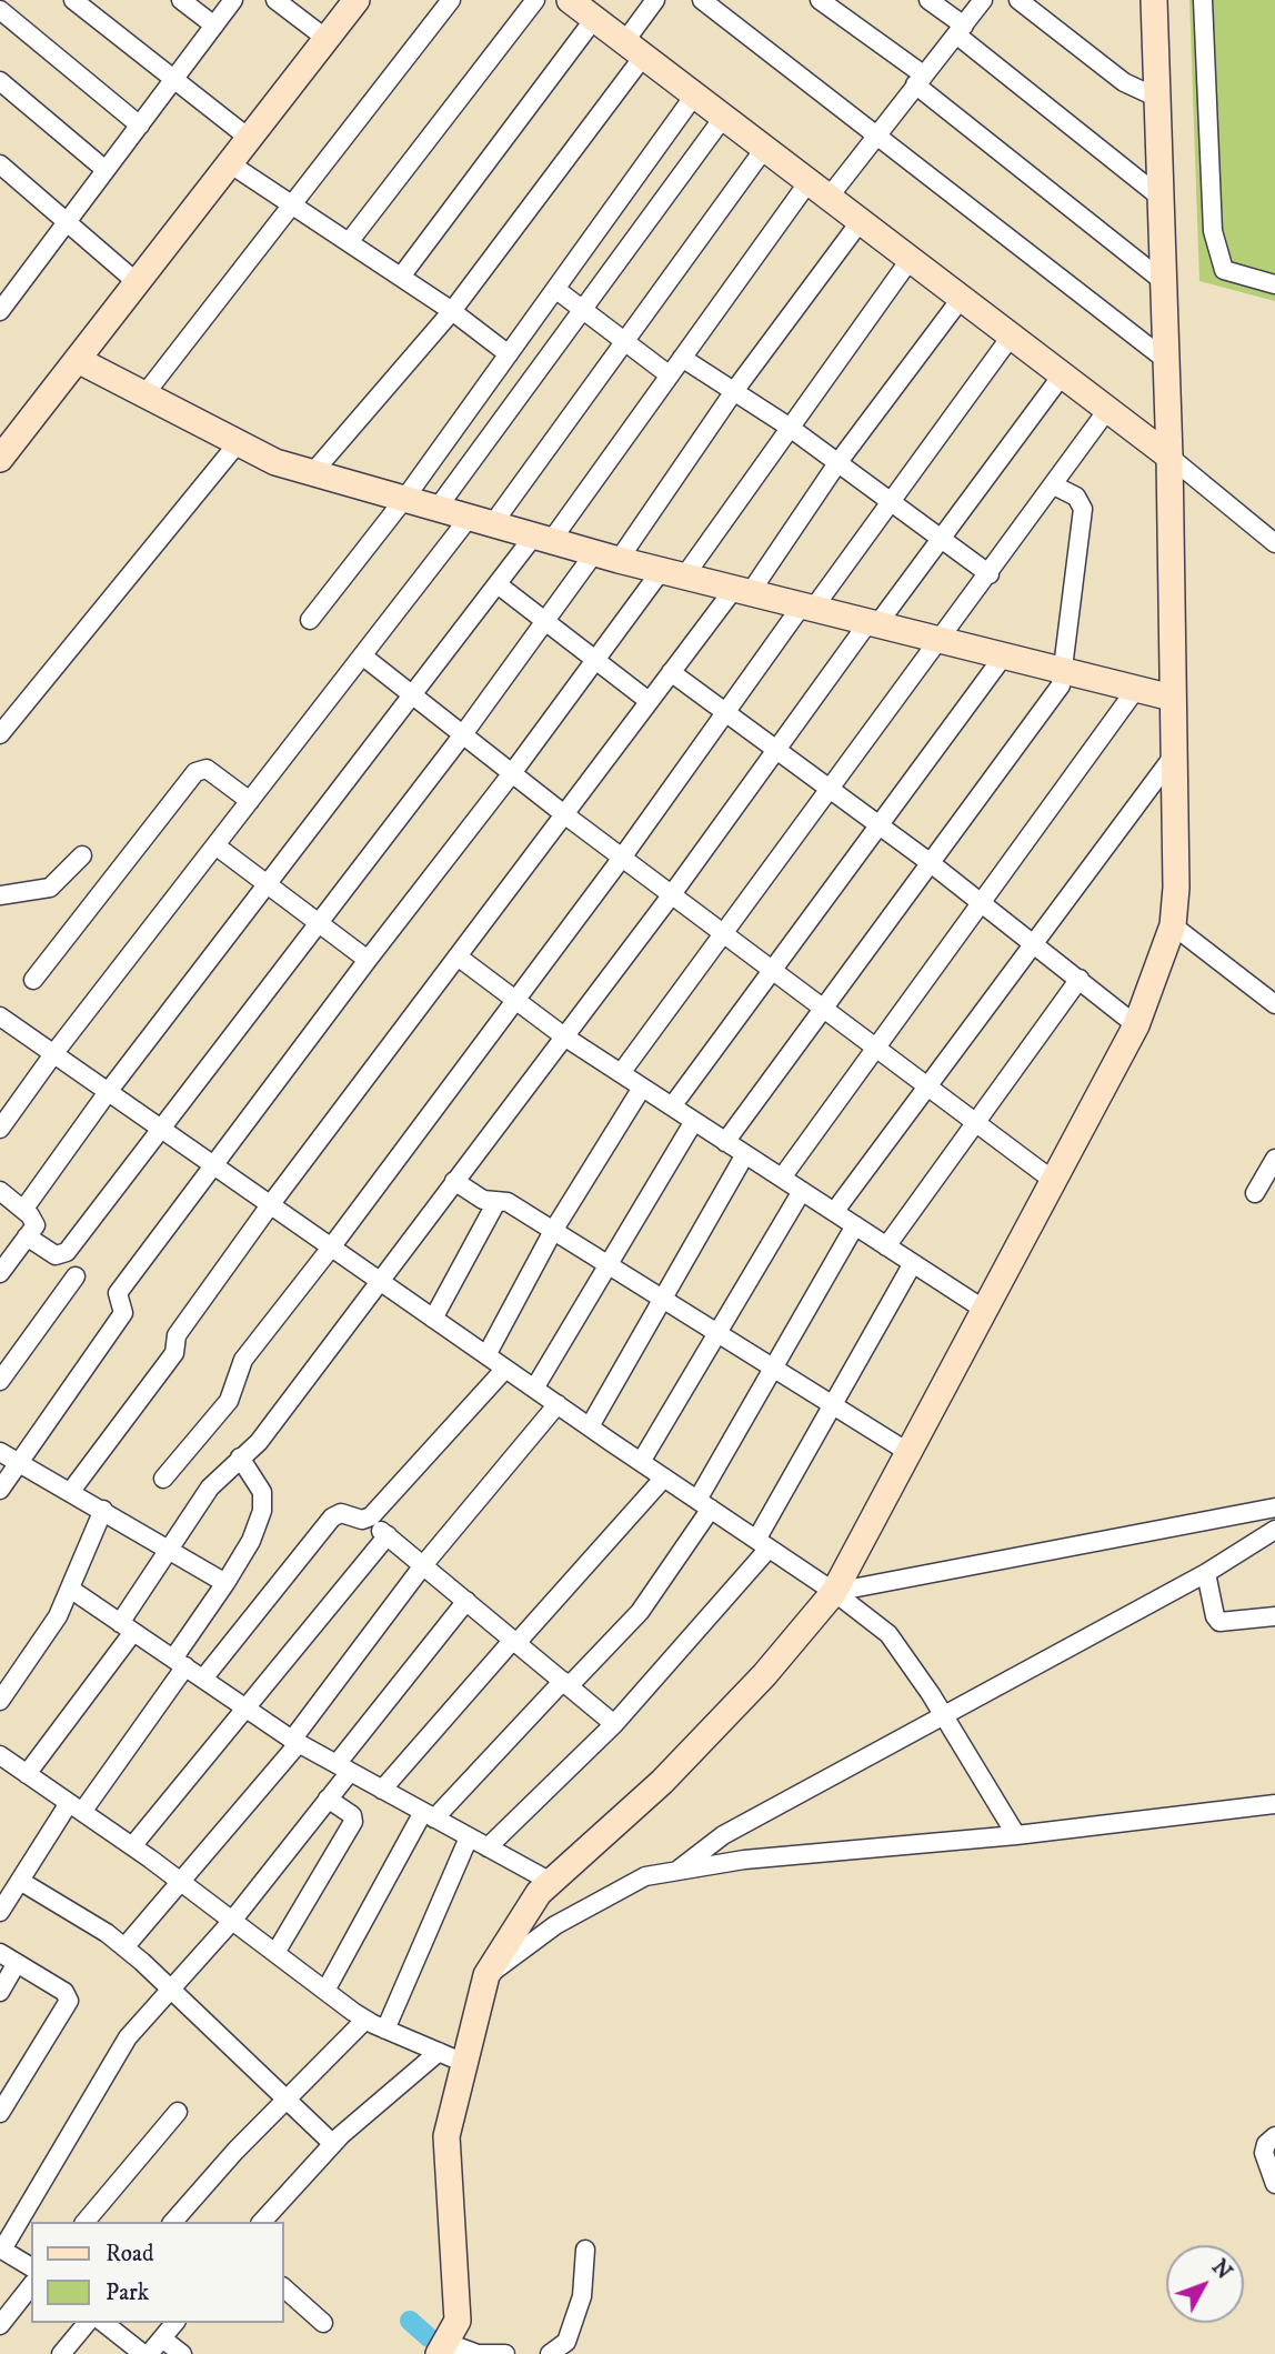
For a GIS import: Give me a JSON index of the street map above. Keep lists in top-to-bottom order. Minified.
{"legend":["Road","Park"],"north":"top right"}
